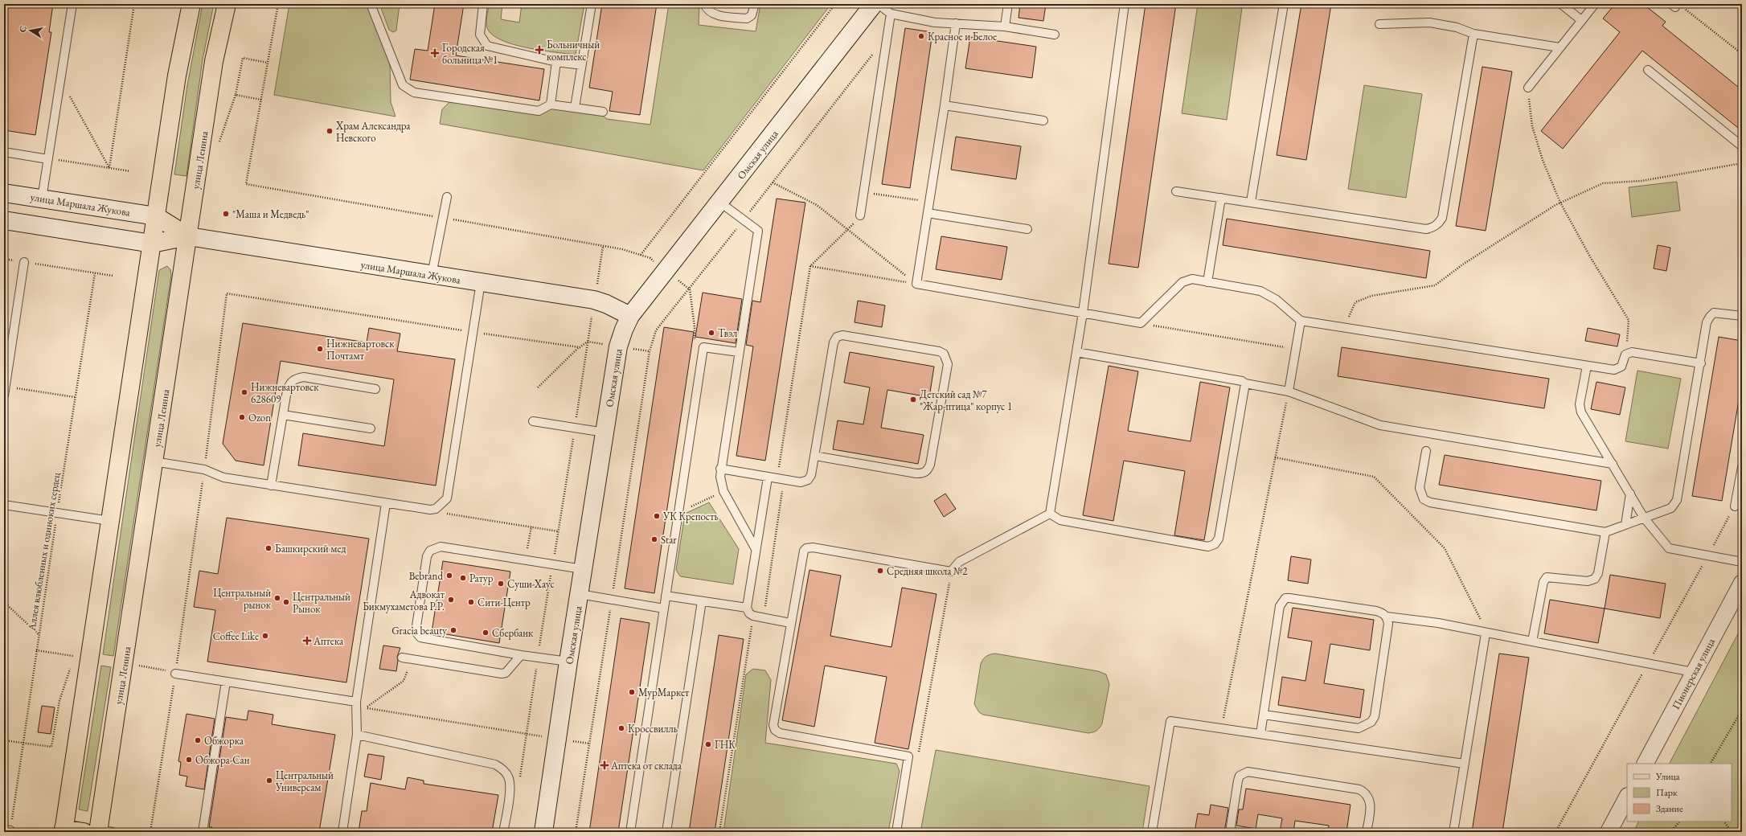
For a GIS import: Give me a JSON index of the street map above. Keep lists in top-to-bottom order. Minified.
{"streets":{"main road":["Омская улица","улица Ленина","улица Маршала Жукова"],"street":["Пионерская улица"],"path":["Аллея влюбленных и одиноких сердец"]},"crossings":[["Омская улица","улица Маршала Жукова"],["улица Ленина","улица Маршала Жукова"]],"places":{"other":["Красное и Белое","Храм Александра Невского","\"Маша и Медведь\"","Твэл","Нижневартовск Почтамт","Нижневартовск 628609","Детский сад №7 \"Жар-птица\" корпус 1","Ozon","УК Крепость","Star","Башкирский мед","Средняя школа №2","Bebrand","Ратур","Суши-Хаус","Центральный рынок","Адвокат Бикмухаметова Р.Р.","Центральный Рынок","Сити-Центр","Gracia beauty","Сбербанк","Coffee Like","МурМаркет","Кроссвилль","Обжорка","ГНК","Обжора-Сан","Центральный Универсам"],"health":["Больничный комплекс","Городская больница №1","Аптека","Аптека от склада"]},"legend":["Улица","Парк","Здание"],"north":"left"}
